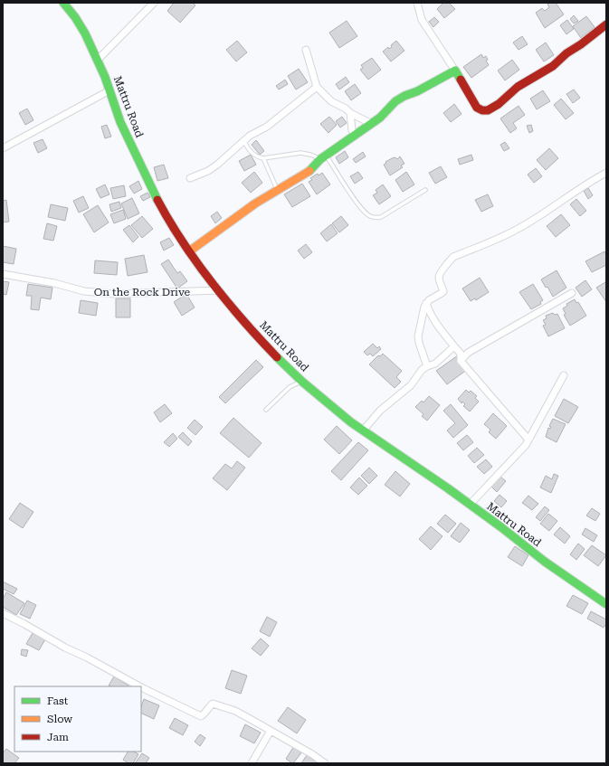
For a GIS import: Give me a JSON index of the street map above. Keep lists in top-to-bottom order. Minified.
{"streets":{"main road":["Mattru Road"],"street":["On the Rock Drive"]},"crossings":[["Mattru Road","On the Rock Drive"]],"legend":["Fast","Slow","Jam"]}
